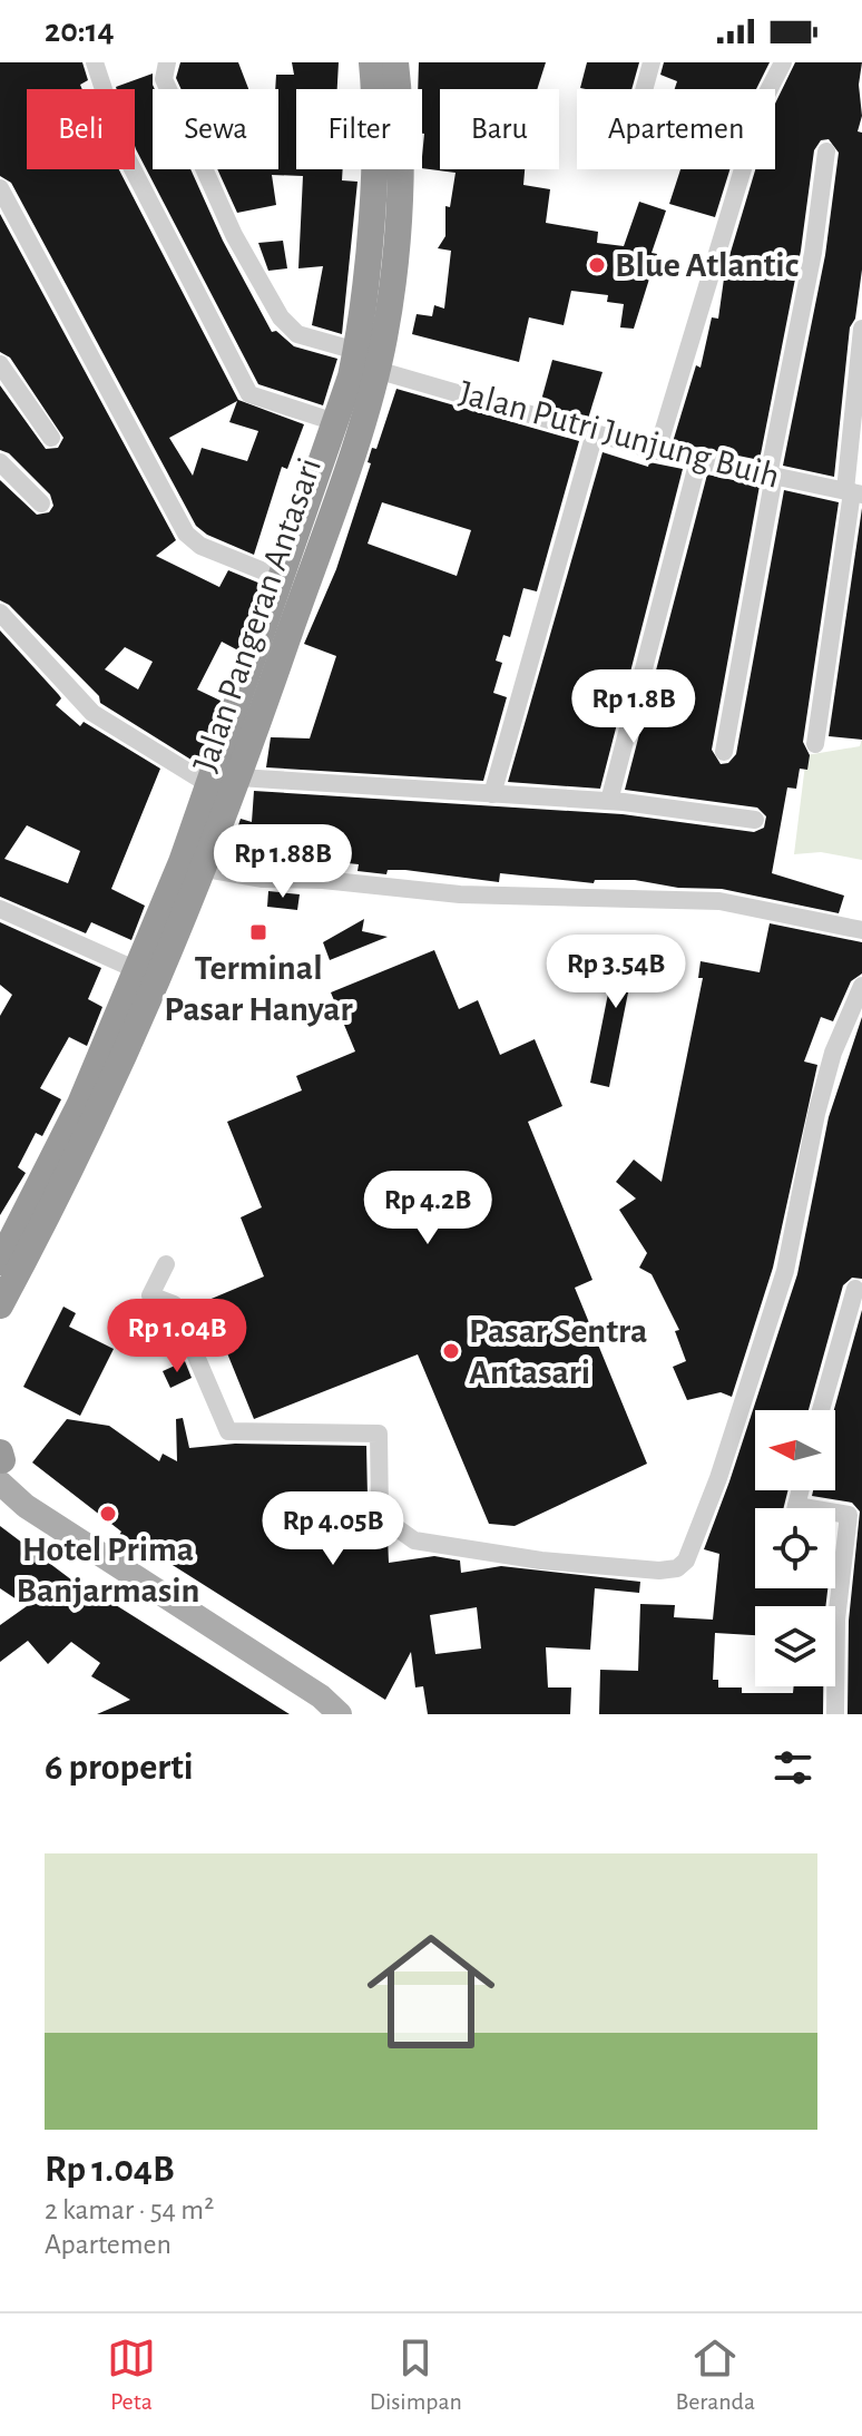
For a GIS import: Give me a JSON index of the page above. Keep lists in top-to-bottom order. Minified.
{"streets":{"highway":["Jalan Pangeran Antasari"],"street":["Jalan Putri Junjung Buih"]},"crossings":[["Jalan Putri Junjung Buih","Jalan Pangeran Antasari"]],"places":{"other":["Blue Atlantic","Pasar Sentra Antasari","Hotel Prima Banjarmasin"],"transit":["Terminal Pasar Hanyar"]},"north":"left","page":{"status":"20:14","chip":["Beli","Sewa","Filter","Baru","Apartemen"],"price":["Rp 1.8B","Rp 1.88B","Rp 3.54B","Rp 4.2B","Rp 1.04B","Rp 4.05B"],"heading":"6 properti","list":[{"name":"Rp 1.04B","note":"2 kamar · 54 m² · Apartemen"}],"tabs":["Peta","Disimpan","Beranda"]}}
